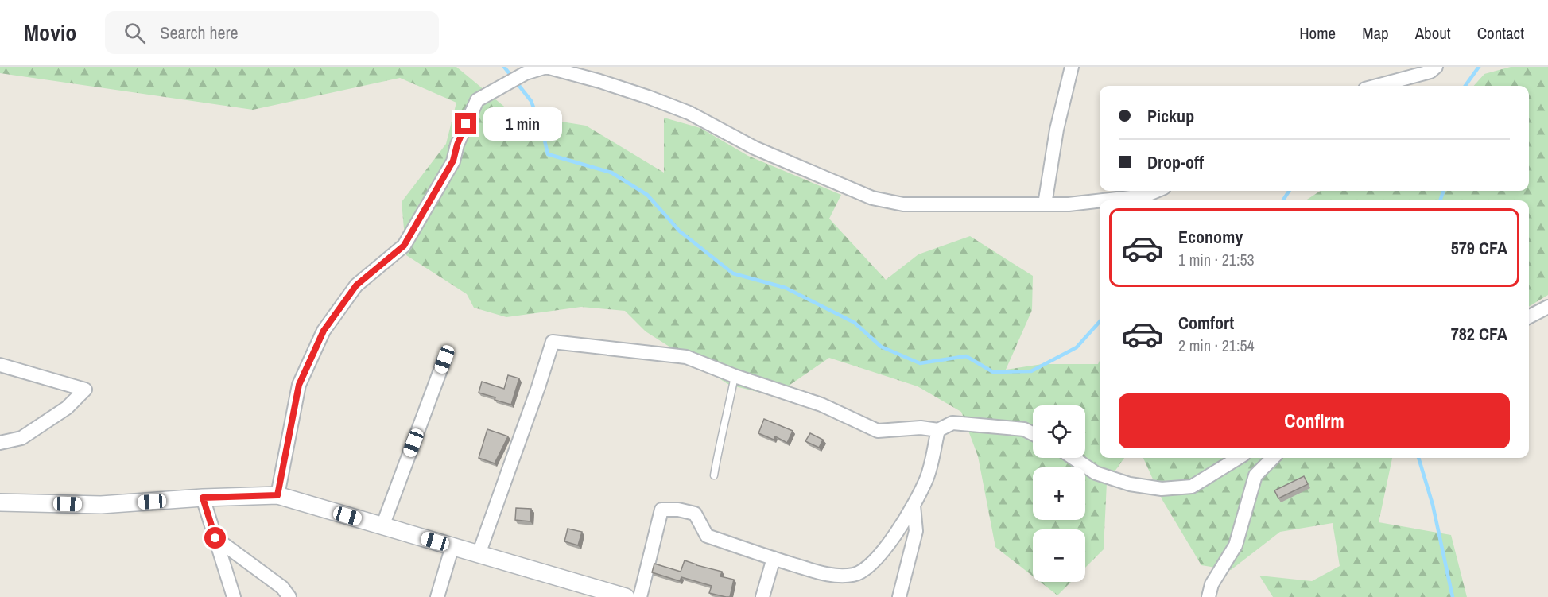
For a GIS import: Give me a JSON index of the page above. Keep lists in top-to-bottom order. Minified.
{"page":{"header":"Movio","search":"Search here","nav":["Home","Map","About","Contact"],"banner":["Pickup","Drop-off"],"bubble":"1 min","list":[{"name":"Economy","note":"1 min · 21:53","value":"579 CFA"},{"name":"Comfort","note":"2 min · 21:54","value":"782 CFA"}],"buttons":"Confirm","map_buttons":["+","−"]}}
